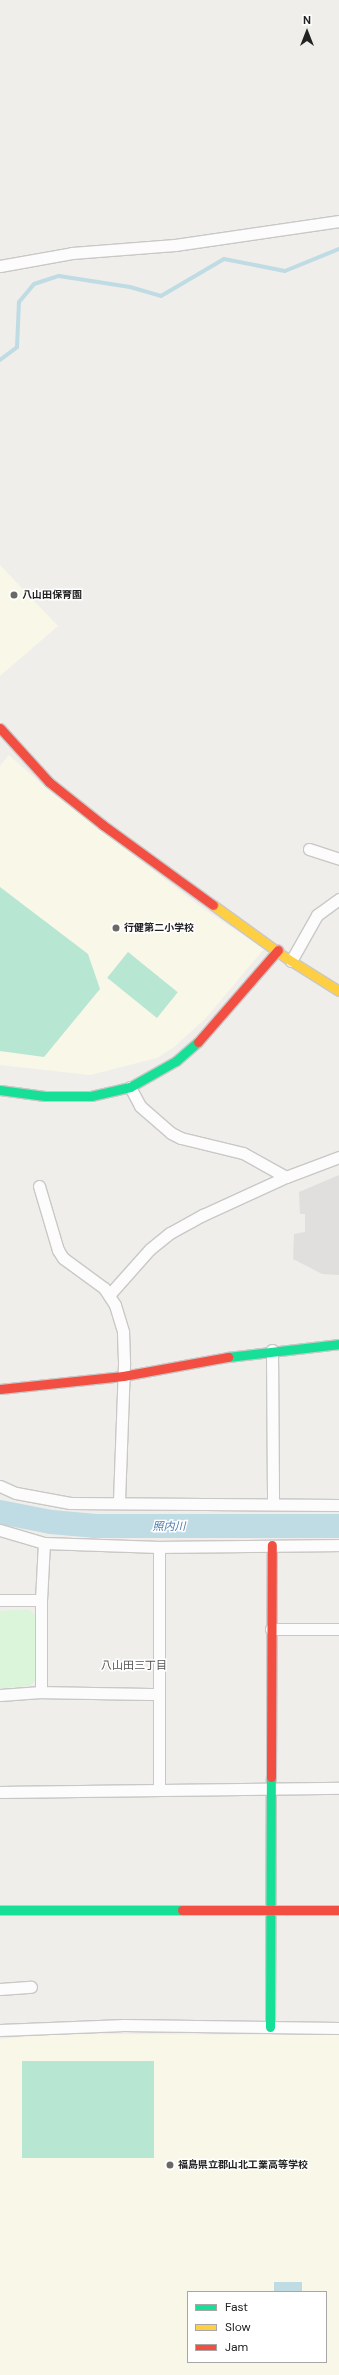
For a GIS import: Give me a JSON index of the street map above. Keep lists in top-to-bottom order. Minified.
{"districts":["八山田三丁目"],"water":["照内川"],"places":["八山田保育園","行健第二小学校","福島県立郡山北工業高等学校"],"legend":["Fast","Slow","Jam"],"north":"top"}
